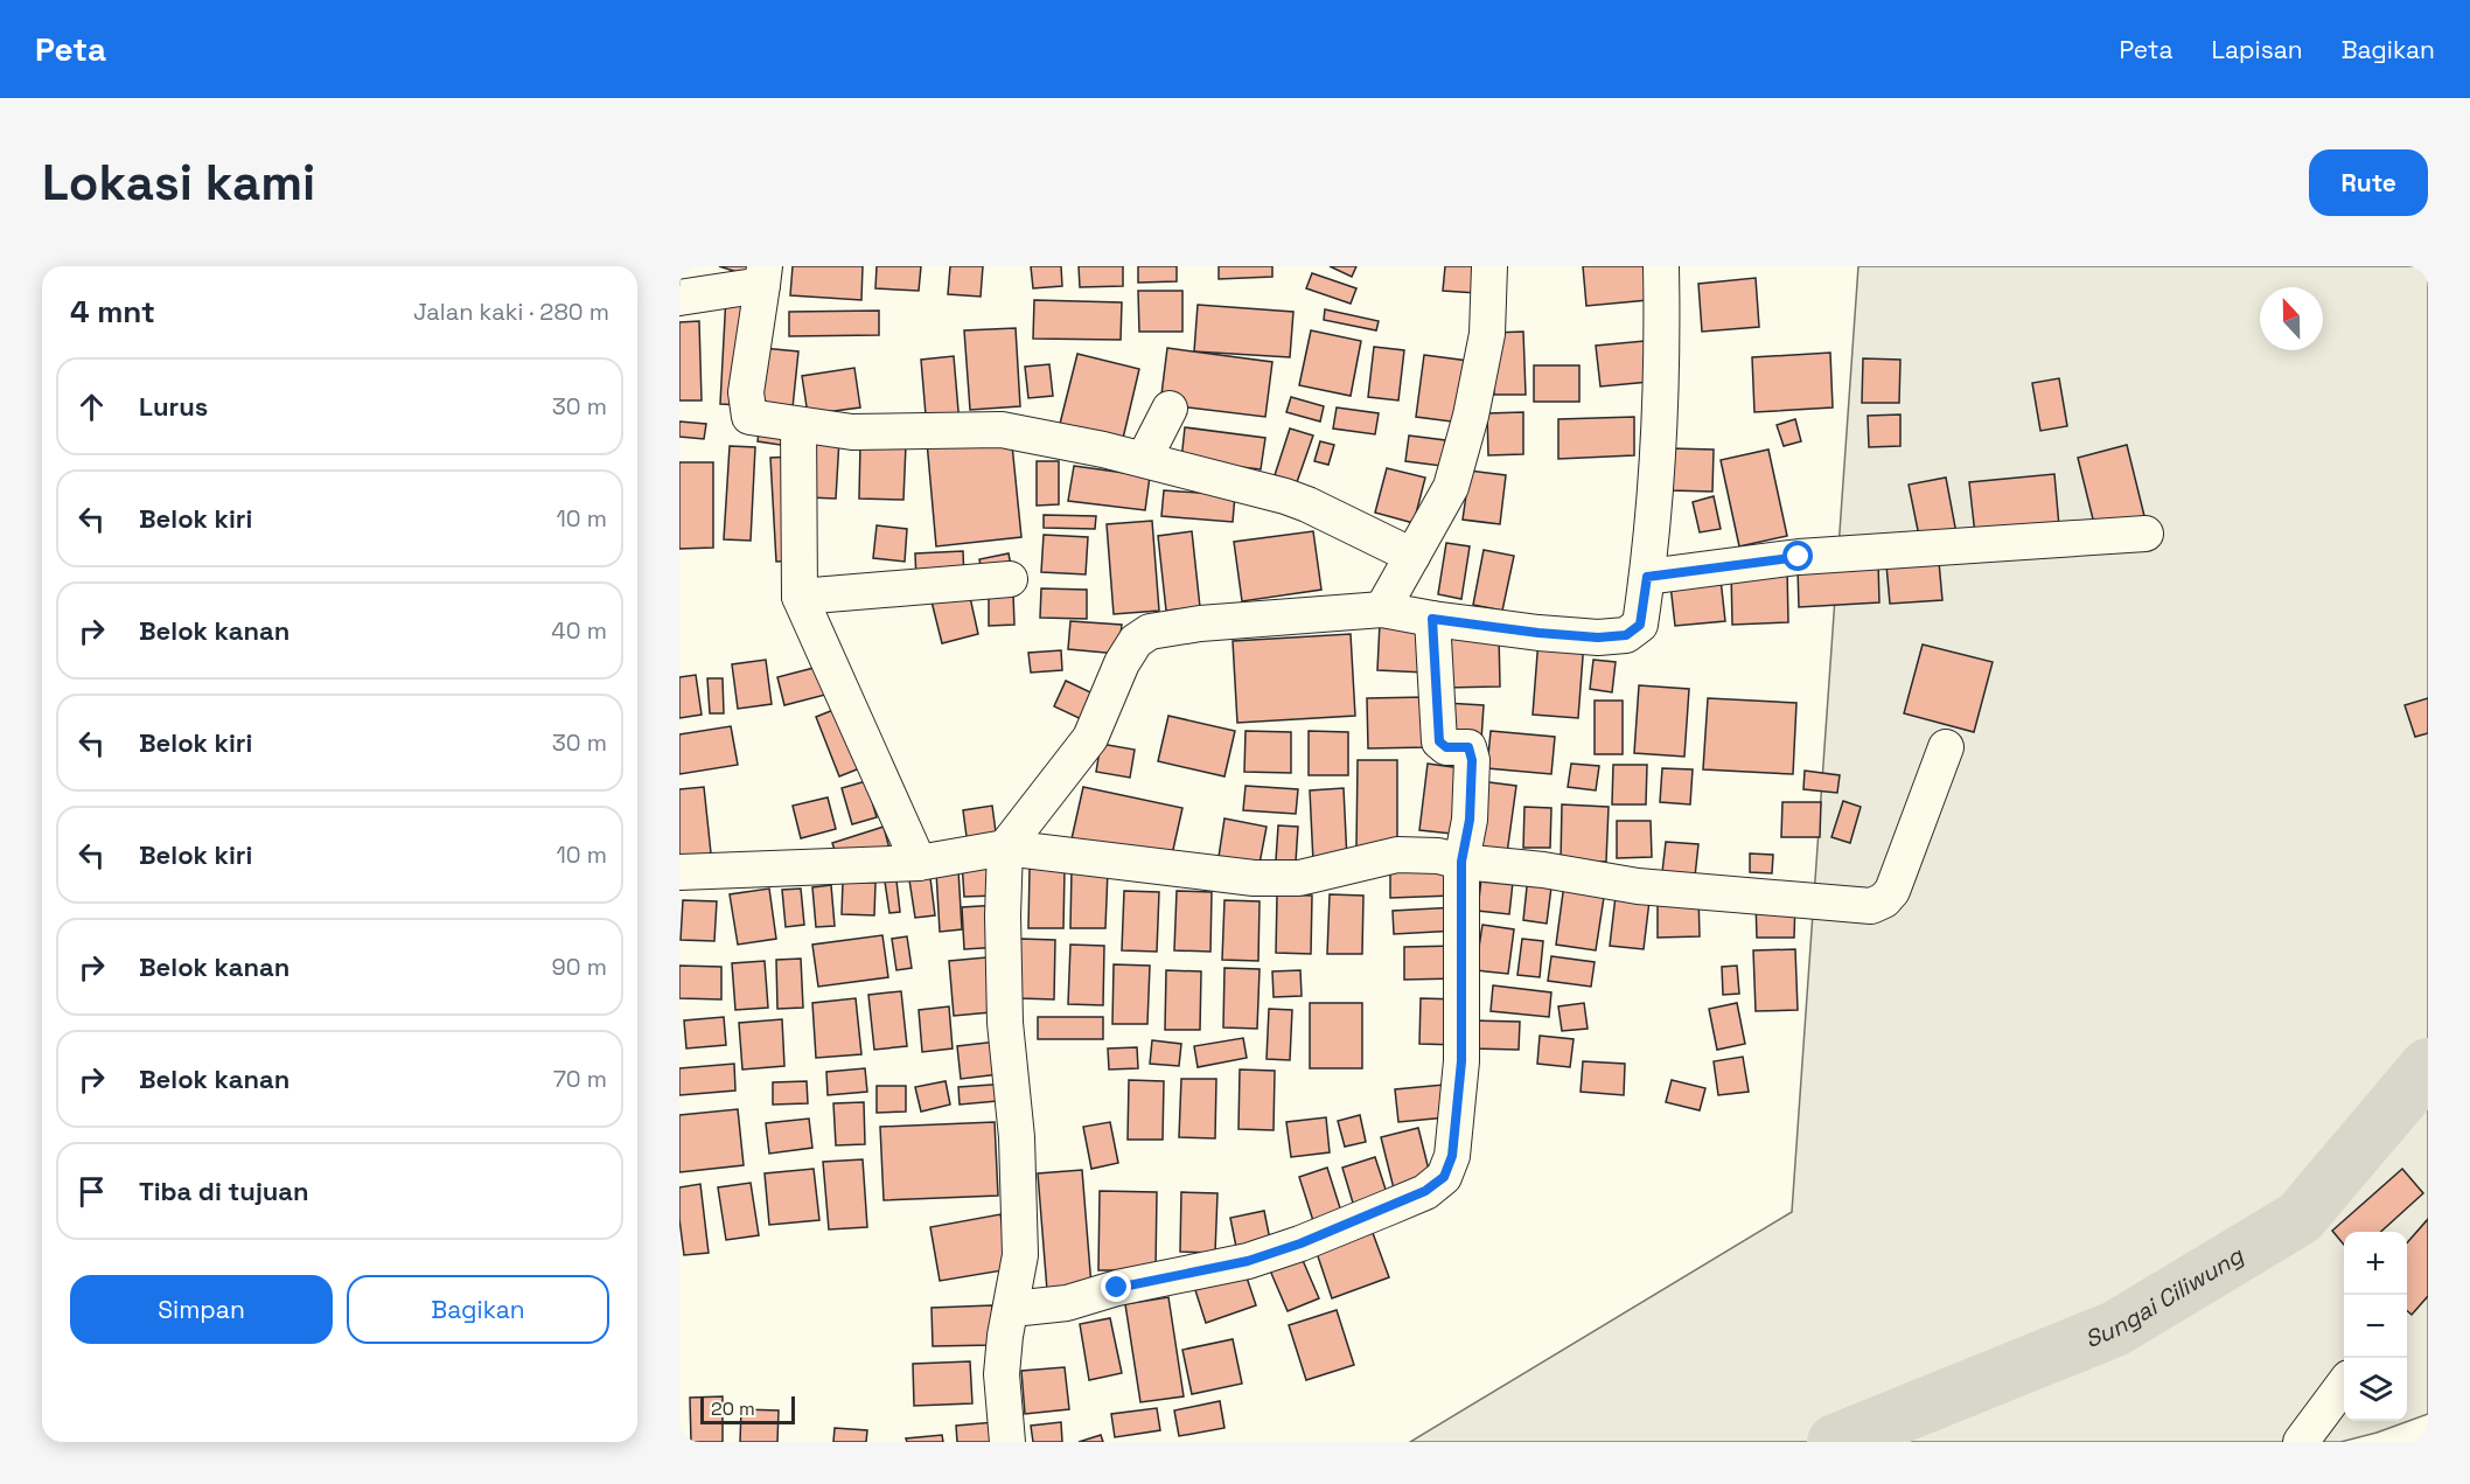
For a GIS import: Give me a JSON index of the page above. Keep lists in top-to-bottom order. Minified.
{"water":["Sungai Ciliwung"],"scale_bar":"20 m","north":"top","page":{"header":"Peta","nav":["Peta","Lapisan","Bagikan"],"buttons":["Rute",["Simpan","Bagikan"]],"title":"Lokasi kami","heading":["4 mnt","Jalan kaki · 280 m"],"list":[["Lurus","30 m"],["Belok kiri","10 m"],["Belok kanan","40 m"],["Belok kiri","30 m"],["Belok kiri","10 m"],["Belok kanan","90 m"],["Belok kanan","70 m"],"Tiba di tujuan"],"map_buttons":["+","−"],"scale":"20 m"}}
